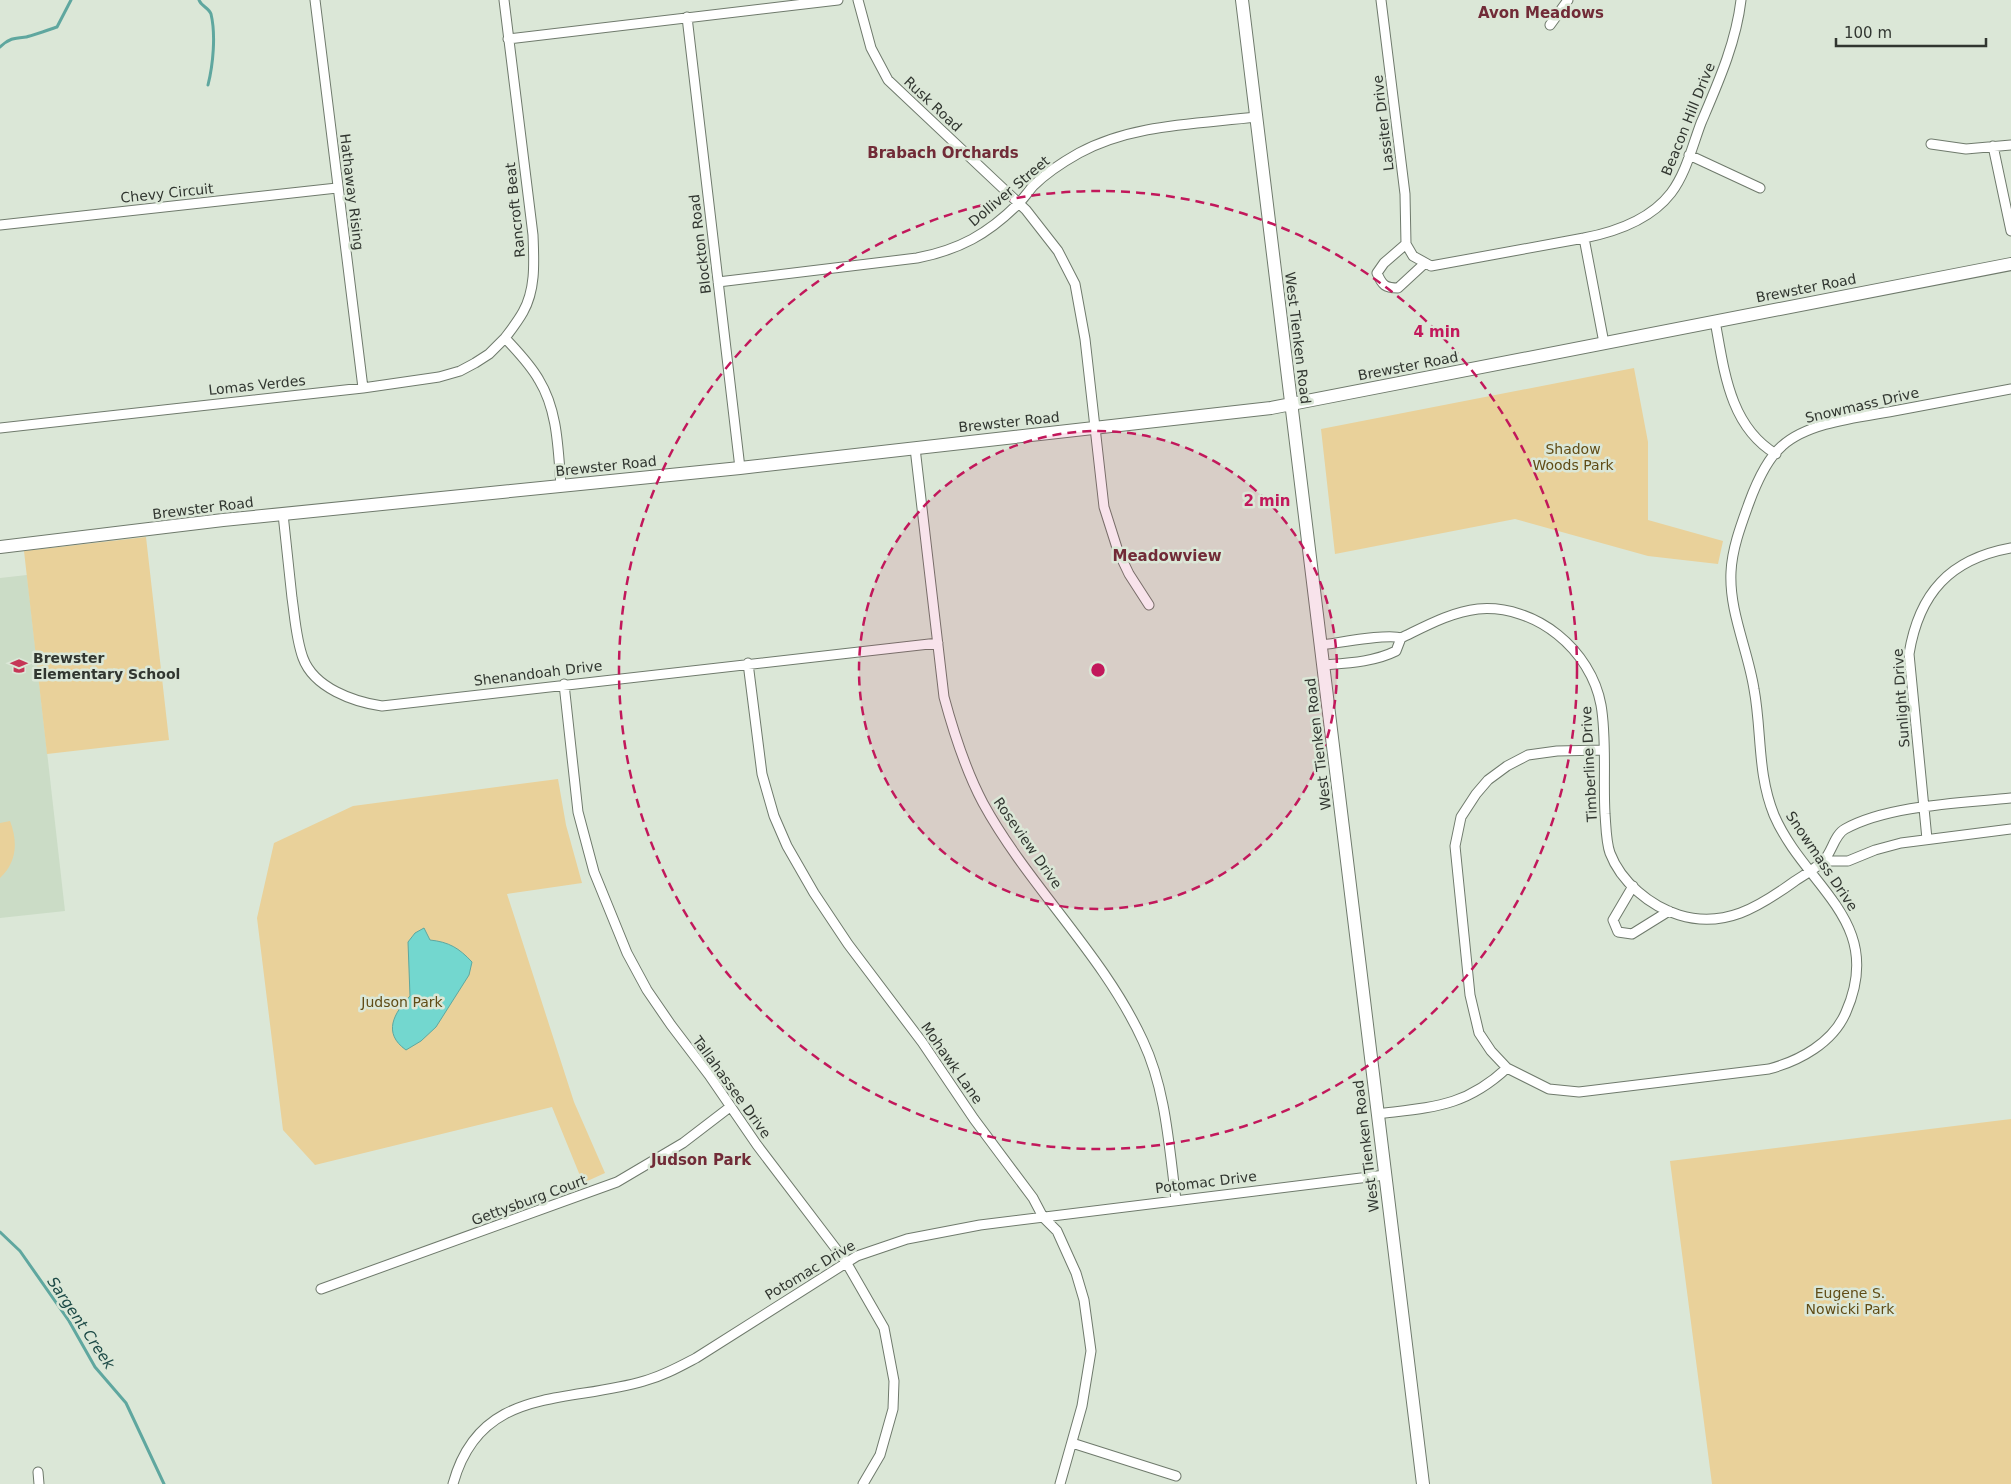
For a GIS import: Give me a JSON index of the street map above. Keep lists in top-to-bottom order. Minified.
{"streets":{"street":["Rusk Road","Beacon Hill Drive","Lassiter Drive","Dolliver Street","Hathaway Rising","Chevy Circuit","Rancroft Beat","Blockton Road","Brewster Road","West Tienken Road","Lomas Verdes","Snowmass Drive","Shenandoah Drive","Sunlight Drive","Timberline Drive","Roseview Drive","Mohawk Lane","Tallahassee Drive","Potomac Drive","Gettysburg Court"]},"crossings":[["Rusk Road","Dolliver Street"],["Rusk Road","Brewster Road"],["Dolliver Street","Blockton Road"],["Dolliver Street","West Tienken Road"],["Hathaway Rising","Chevy Circuit"],["Hathaway Rising","Lomas Verdes"],["Rancroft Beat","Lomas Verdes"],["Blockton Road","Brewster Road"],["Brewster Road","West Tienken Road"],["Brewster Road","Shenandoah Drive"],["Brewster Road","Roseview Drive"],["West Tienken Road","Timberline Drive"],["West Tienken Road","Potomac Drive"],["Snowmass Drive","Timberline Drive"],["Shenandoah Drive","Roseview Drive"],["Shenandoah Drive","Mohawk Lane"],["Shenandoah Drive","Tallahassee Drive"],["Sunlight Drive","Timberline Drive"],["Roseview Drive","Potomac Drive"],["Mohawk Lane","Potomac Drive"],["Tallahassee Drive","Potomac Drive"],["Tallahassee Drive","Gettysburg Court"]],"districts":["Avon Meadows","Brabach Orchards","Meadowview","Judson Park"],"water":["Sargent Creek"],"parks":["Shadow Woods Park","Judson Park","Eugene S. Nowicki Park"],"places":{"school or university":["Brewster Elementary School"]},"scale_bar":"100 m","rings":["4 min","2 min"]}
